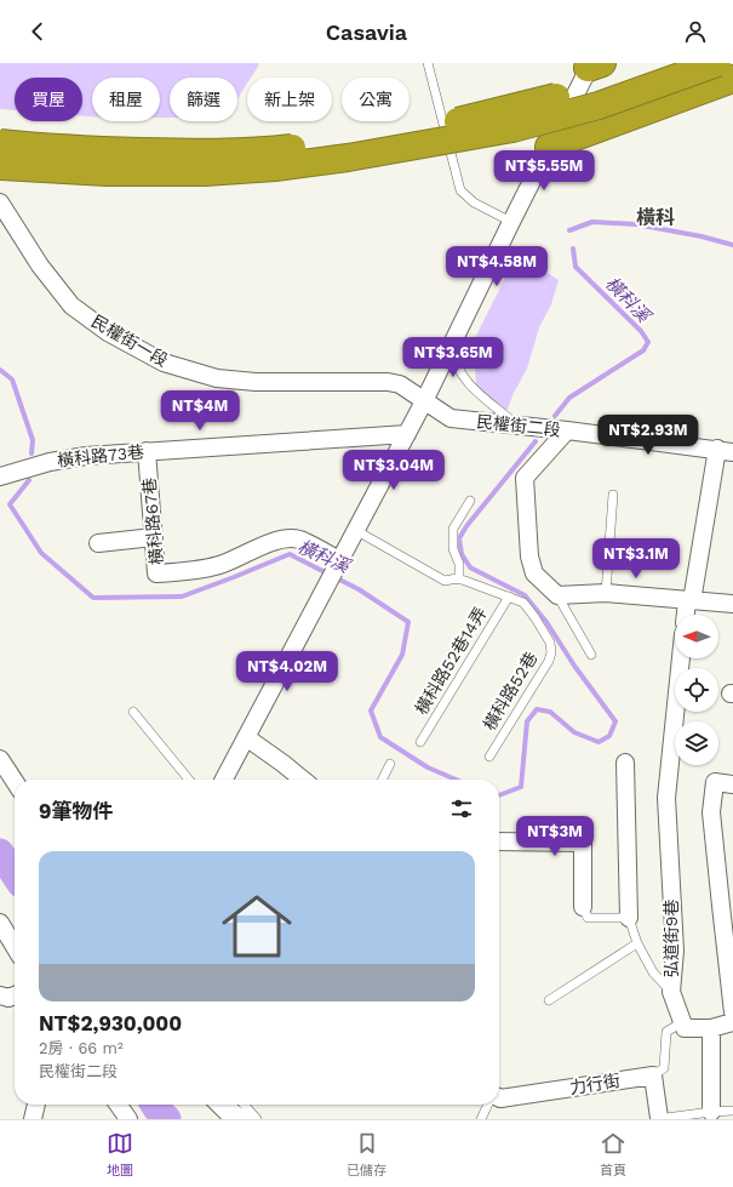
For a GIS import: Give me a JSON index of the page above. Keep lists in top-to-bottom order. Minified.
{"streets":{"street":["民權街一段","民權街二段","橫科路73巷","橫科路67巷","弘道街9巷","力行街"],"lane":["橫科路52巷14弄","橫科路52巷"]},"crossings":[["民權街一段","民權街二段"],["橫科路73巷","橫科路67巷"],["橫科路52巷14弄","橫科路52巷"]],"districts":["橫科"],"water":["橫科溪"],"north":"left","page":{"header":"Casavia","chip":["買屋","租屋","篩選","新上架","公寓"],"price":["NT$5.55M","NT$4.58M","NT$3.65M","NT$4M","NT$2.93M","NT$3.04M","NT$3.1M","NT$4.02M","NT$3M"],"heading":"9筆物件","list":[{"name":"NT$2,930,000","note":"2房 · 66 m² · 民權街二段"}],"tabs":["地圖","已儲存","首頁"]}}
